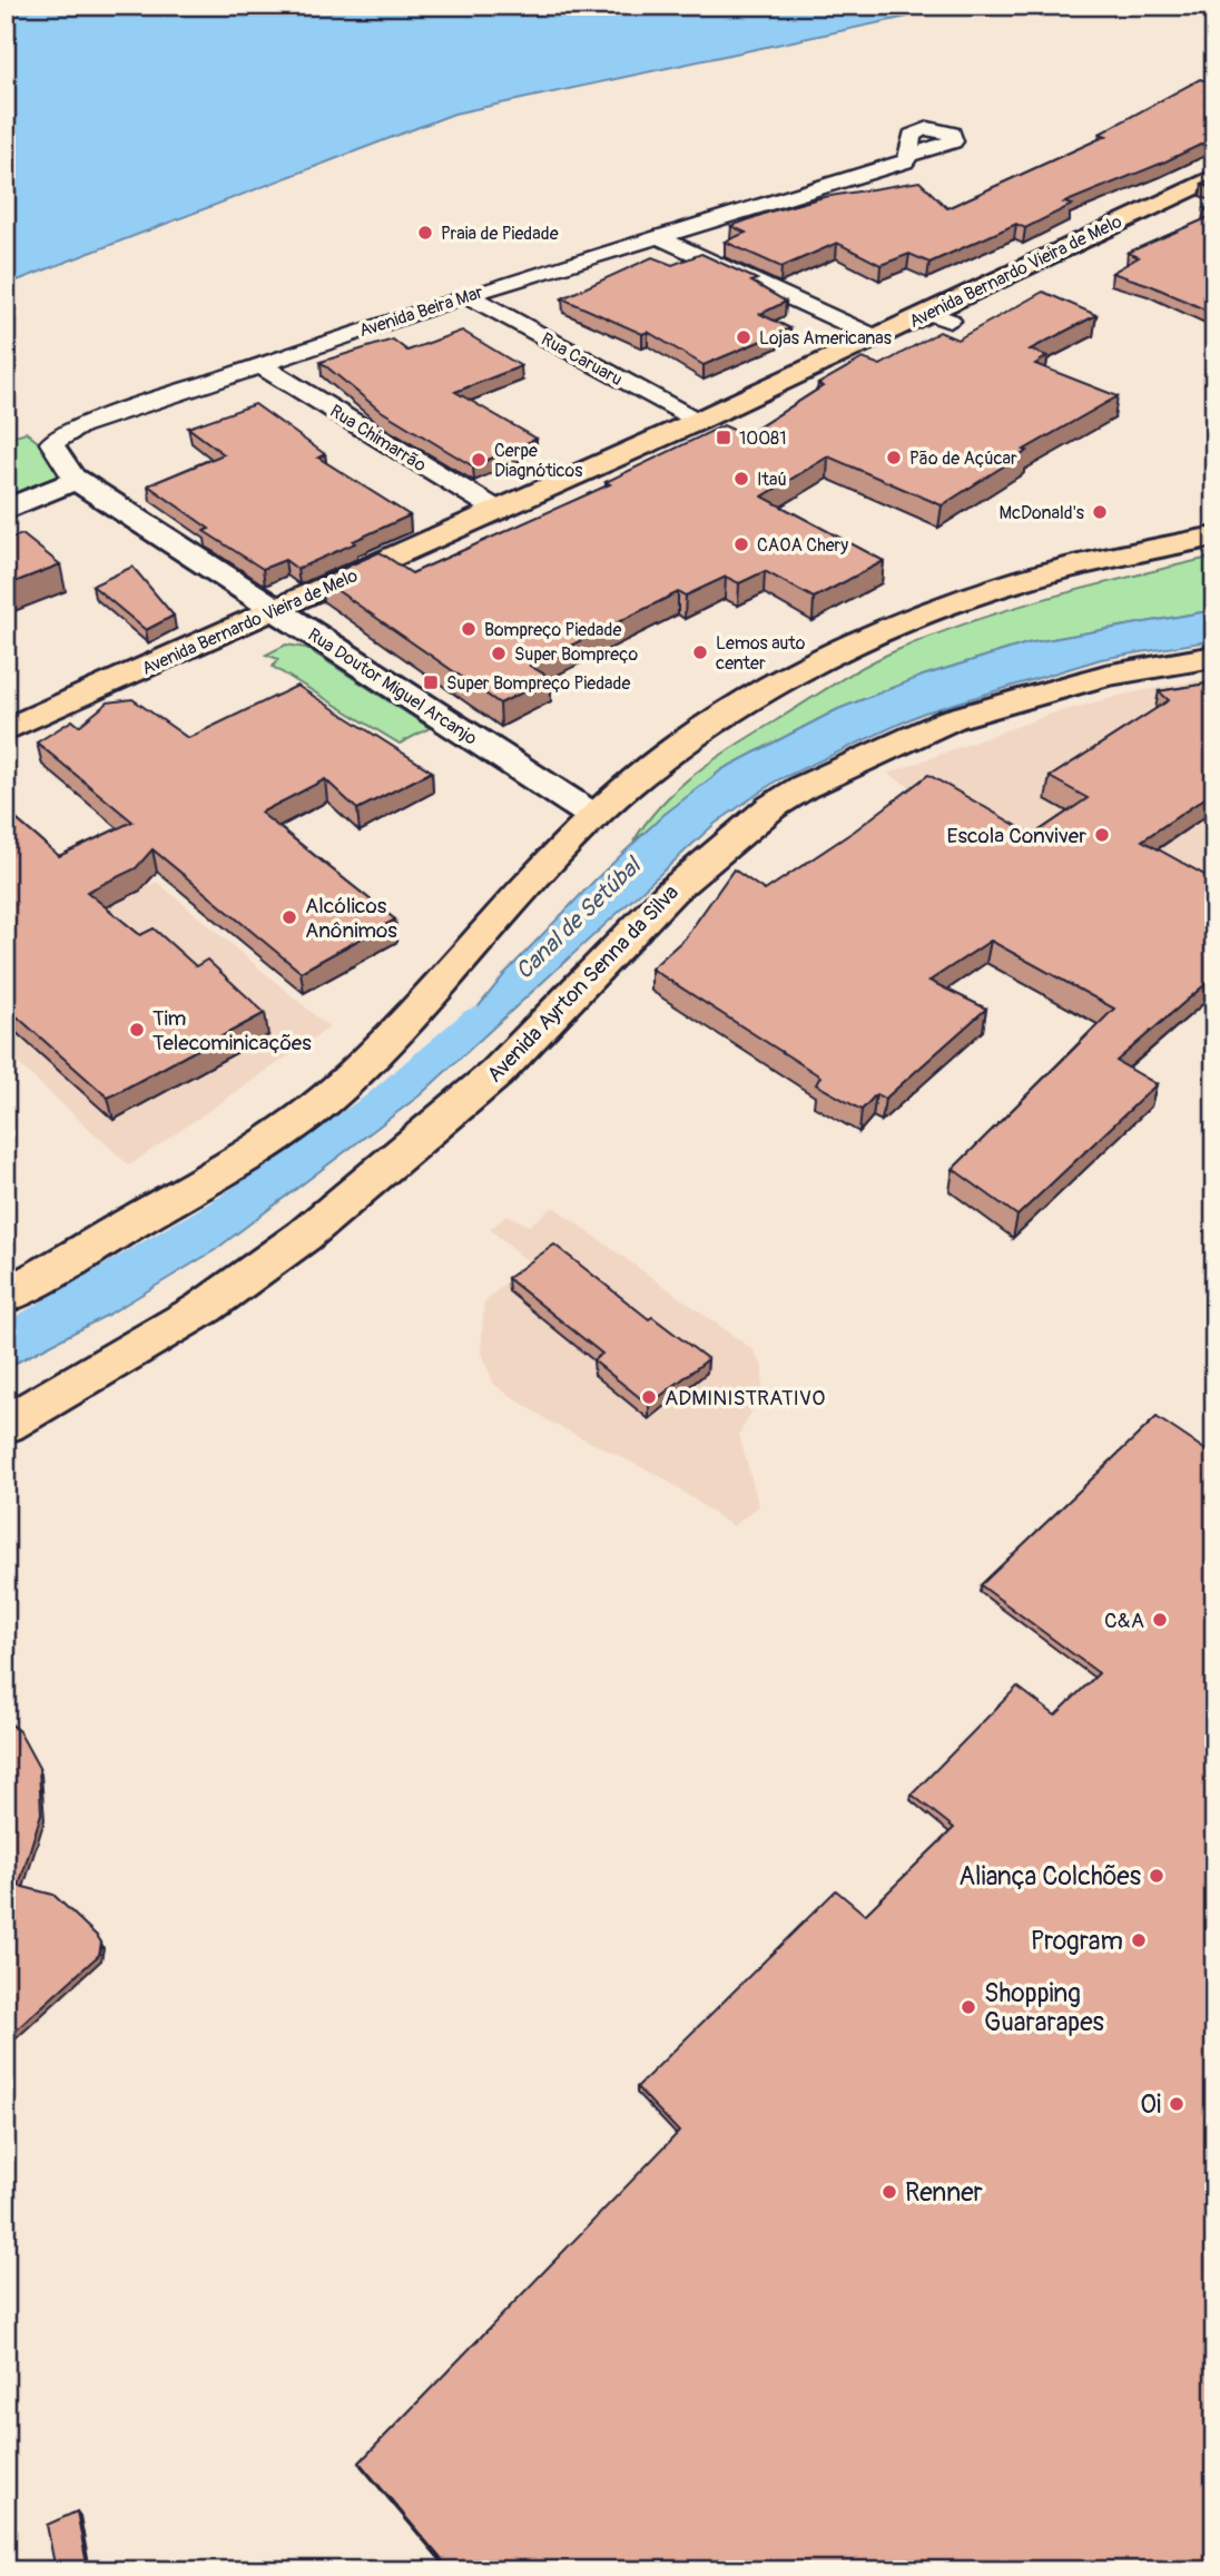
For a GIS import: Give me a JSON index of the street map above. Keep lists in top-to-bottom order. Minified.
{"streets":{"main road":["Avenida Bernardo Vieira de Melo","Rua Doutor Miguel Arcanjo","Avenida Ayrton Senna da Silva"],"street":["Avenida Beira Mar","Rua Caruaru","Rua Chimarrão"]},"crossings":[["Avenida Bernardo Vieira de Melo","Rua Caruaru"],["Avenida Bernardo Vieira de Melo","Rua Chimarrão"],["Avenida Bernardo Vieira de Melo","Rua Doutor Miguel Arcanjo"],["Avenida Beira Mar","Rua Caruaru"],["Avenida Beira Mar","Rua Chimarrão"],["Avenida Beira Mar","Rua Doutor Miguel Arcanjo"]],"water":["Canal de Setúbal"],"places":{"other":["Praia de Piedade","Lojas Americanas","Pão de Açúcar","Cerpe Diagnóticos","Itaú","McDonald's","CAOA Chery","Bompreço Piedade","Lemos auto center","Super Bompreço","Escola Conviver","Alcólicos Anônimos","Tim Telecominicações","ADMINISTRATIVO","C&A","Aliança Colchões","Program","Shopping Guararapes","Oi","Renner"],"transit":["10081","Super Bompreço Piedade"]}}
